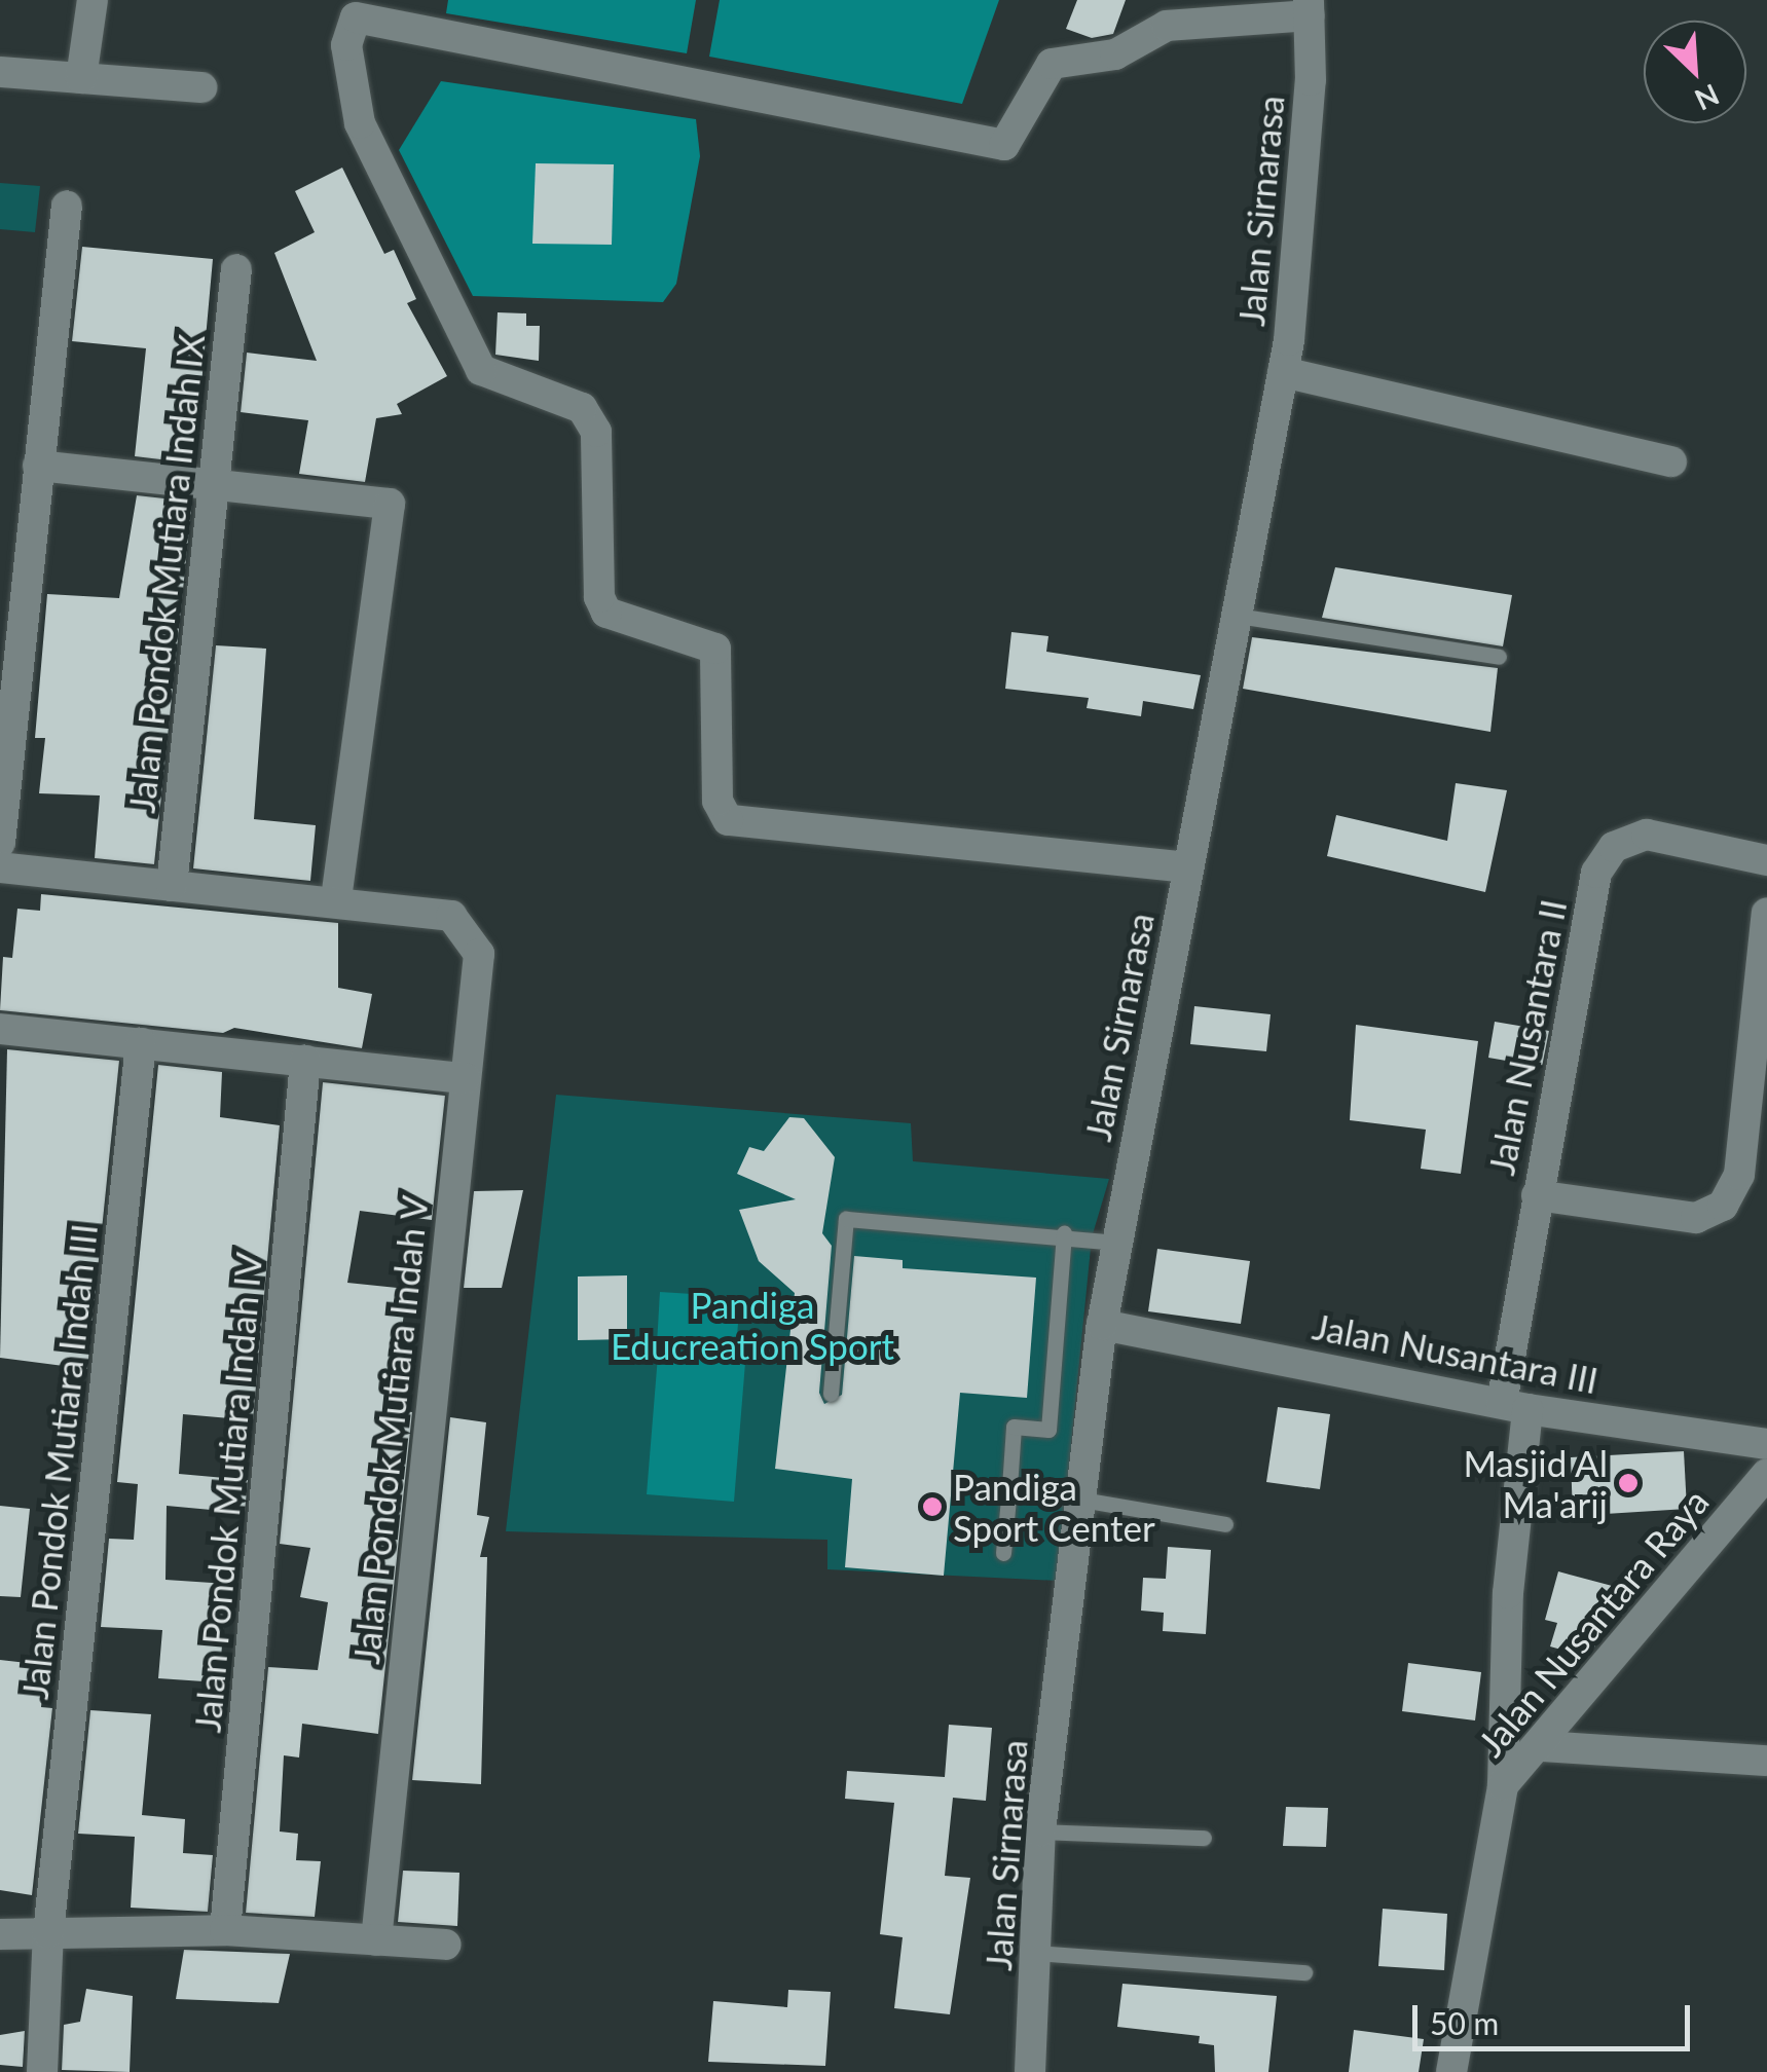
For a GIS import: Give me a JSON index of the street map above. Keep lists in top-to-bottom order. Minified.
{"streets":{"street":["Jalan Sirnarasa","Jalan Pondok Mutiara Indah IX","Jalan Nusantara II","Jalan Nusantara III","Jalan Pondok Mutiara Indah V","Jalan Pondok Mutiara Indah III","Jalan Pondok Mutiara Indah IV","Jalan Nusantara Raya"]},"crossings":[["Jalan Sirnarasa","Jalan Nusantara III"],["Jalan Nusantara II","Jalan Nusantara III"],["Jalan Nusantara II","Jalan Nusantara Raya"]],"parks":["Pandiga Educreation Sport"],"places":["Masjid Al Ma'arij","Pandiga Sport Center"],"scale_bar":"50 m","north":"bottom right"}
